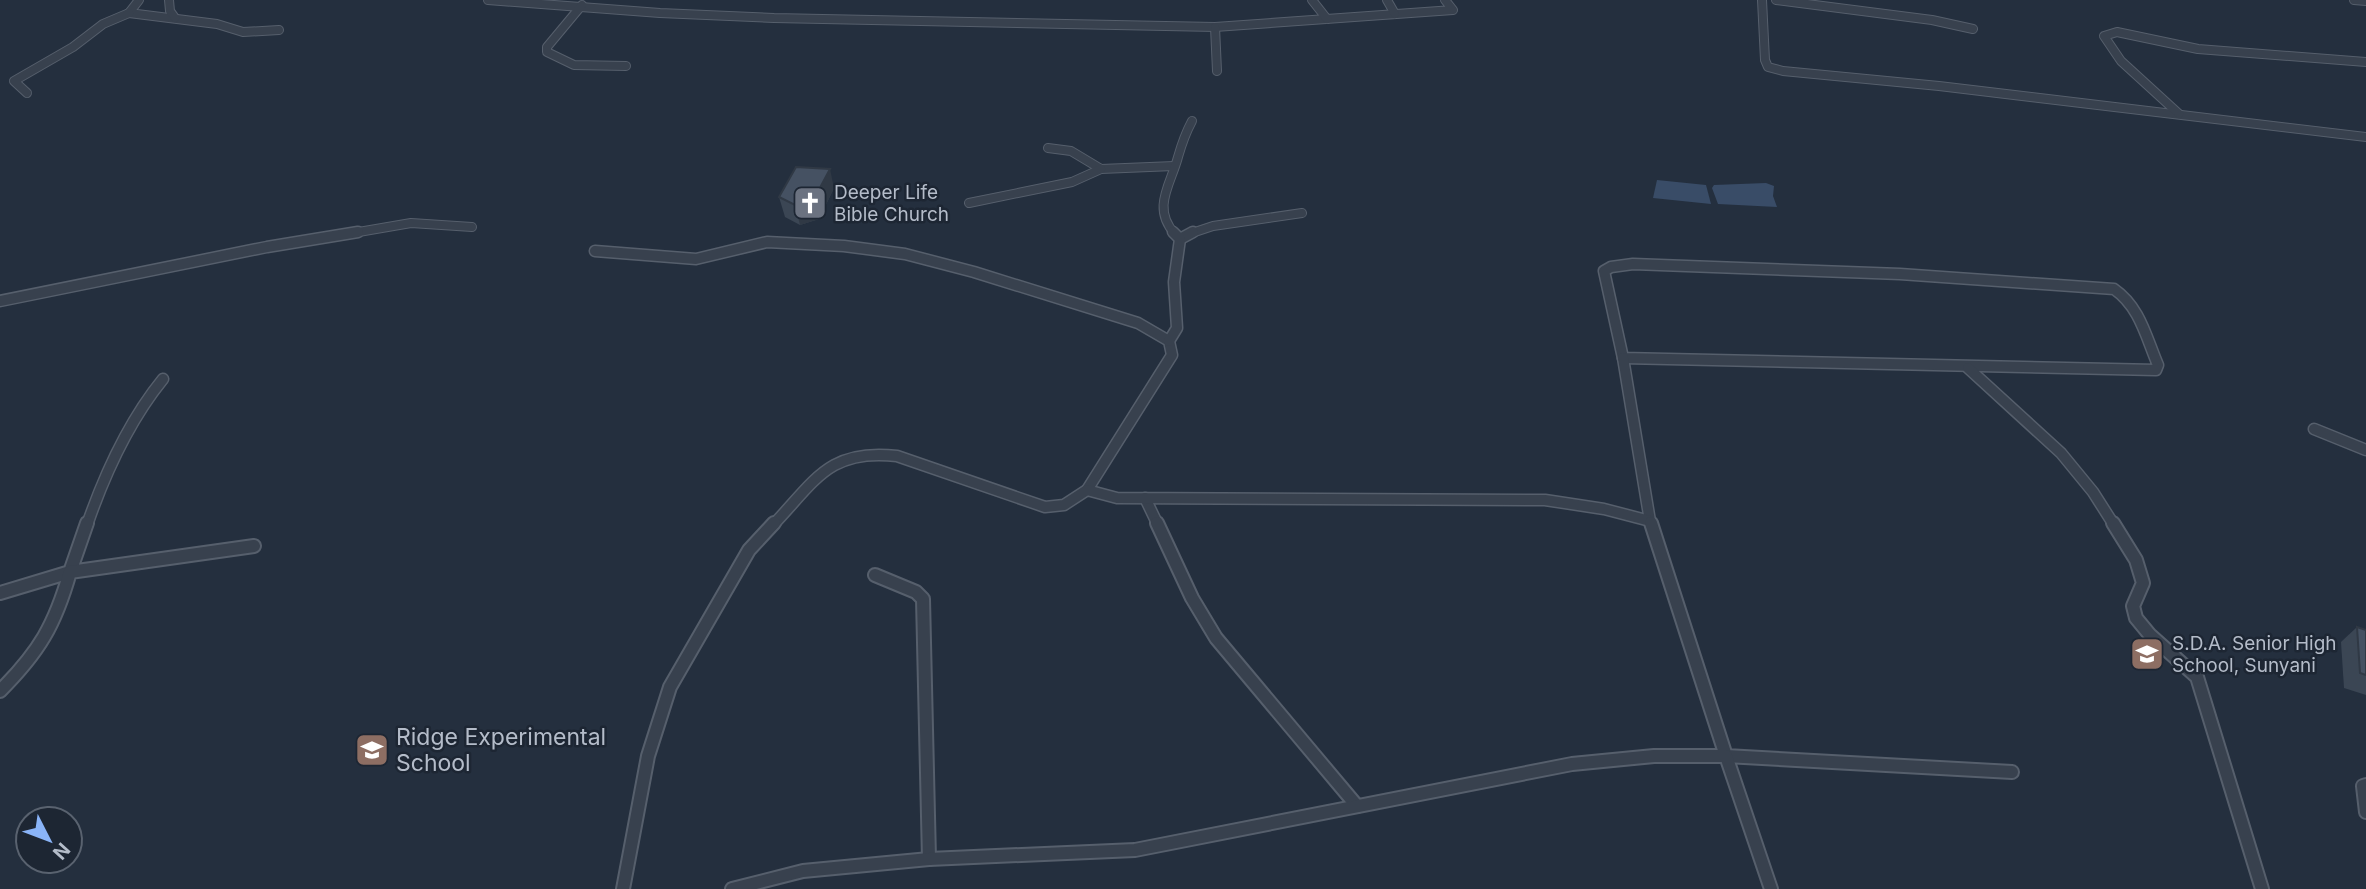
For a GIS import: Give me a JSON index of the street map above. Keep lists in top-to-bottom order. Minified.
{"places":{"church":["Deeper Life Bible Church"],"school or university":["S.D.A. Senior High School, Sunyani","Ridge Experimental School"]},"north":"bottom right"}
